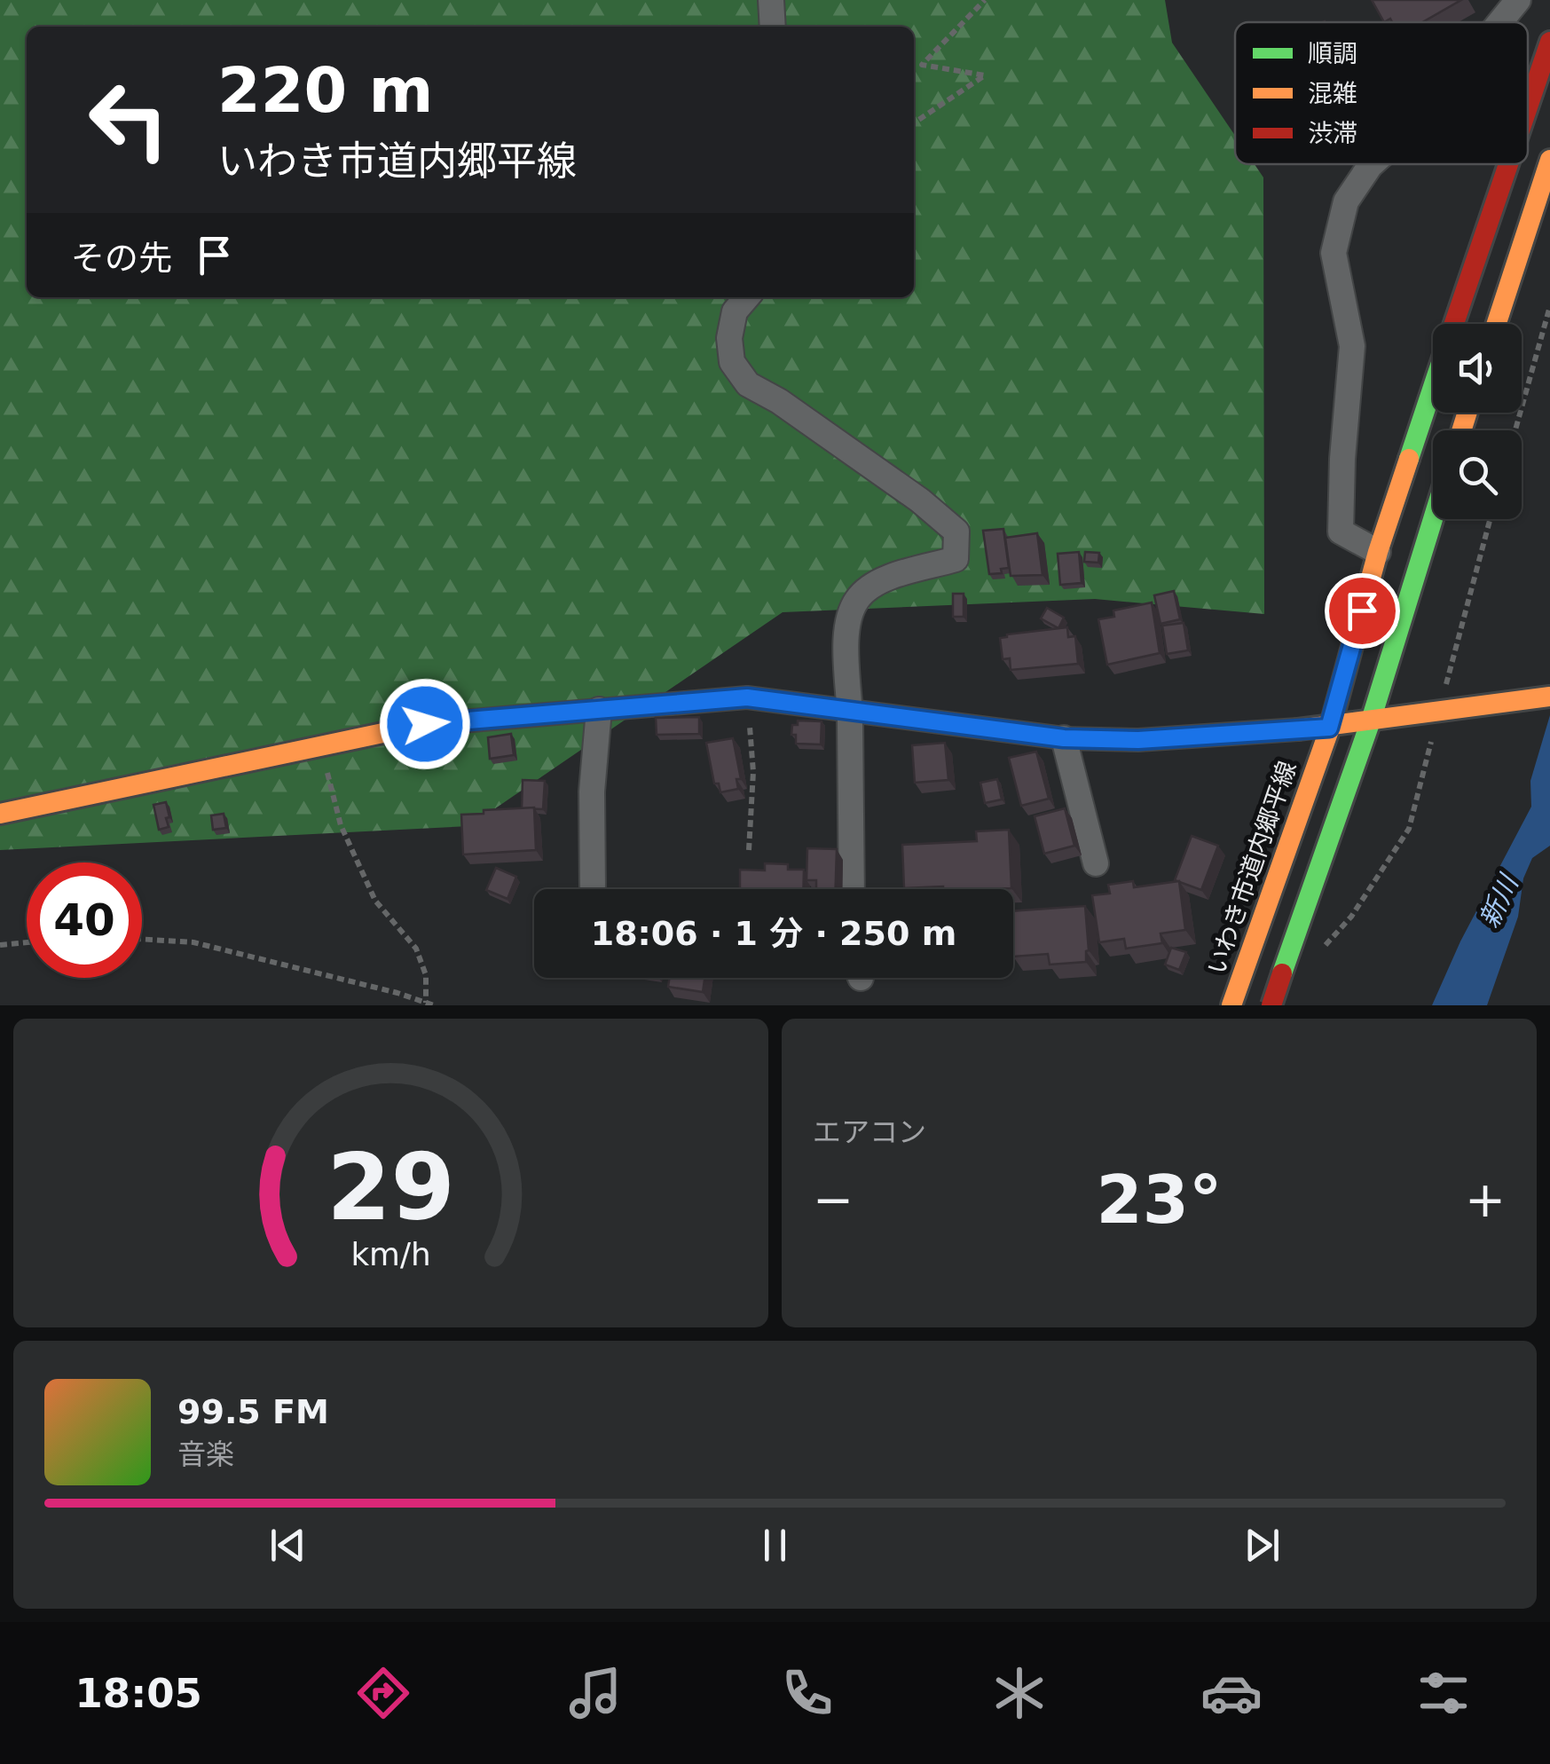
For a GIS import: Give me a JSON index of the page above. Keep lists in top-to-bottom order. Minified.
{"streets":{"street":["いわき市道内郷平線"]},"water":["新川"],"legend":["順調","混雑","渋滞"],"page":{"turn":["220 m","いわき市道内郷平線"],"then":"その先","limit":"40","trip":"18:06 · 1 分 · 250 m","tile":"エアコン","heat":["−","23°","+"],"song":["99.5 FM","音楽"],"tabs":"18:05","gauge":["29","km/h"]}}
